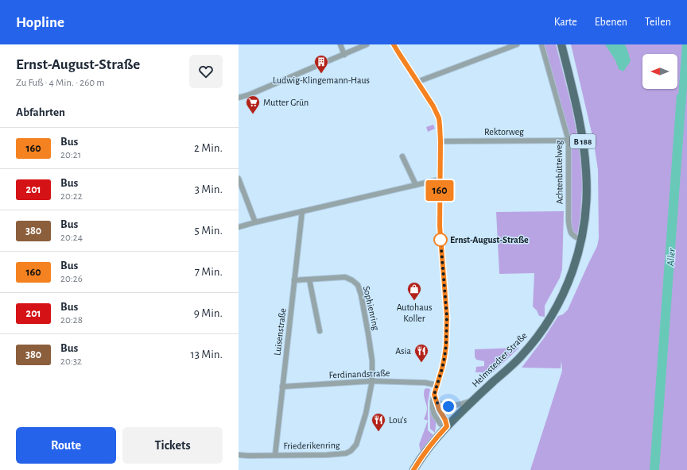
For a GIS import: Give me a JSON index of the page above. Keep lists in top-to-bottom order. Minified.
{"streets":{"main road":["B 188","Helmstedter Straße"],"street":["Rektorweg","Achtenbüttelweg","Sophienring","Luisenstraße","Ferdinandstraße","Friederikenring"]},"crossings":[["Rektorweg","Achtenbüttelweg"],["Achtenbüttelweg","Helmstedter Straße"],["Sophienring","Luisenstraße"],["Sophienring","Ferdinandstraße"],["Sophienring","Friederikenring"],["Luisenstraße","Ferdinandstraße"],["Luisenstraße","Friederikenring"],["Ferdinandstraße","Friederikenring"]],"water":["Aller"],"places":{"building":["Ludwig-Klingemann-Haus"],"supermarket":["Mutter Grün"],"other":["Ernst-August-Straße"],"shop":["Autohaus Koller"],"restaurant":["Asia","Lou's"]},"lines":["bus line 160"],"north":"left","page":{"header":"Hopline","nav":["Karte","Ebenen","Teilen"],"heading":[["Ernst-August-Straße","Zu Fuß · 4 Min. · 260 m"],"Abfahrten"],"on_map":"160","list":[{"mark":"160","name":"Bus","note":"20:21","value":"2 Min."},{"mark":"201","name":"Bus","note":"20:22","value":"3 Min."},{"mark":"380","name":"Bus","note":"20:24","value":"5 Min."},{"mark":"160","name":"Bus","note":"20:26","value":"7 Min."},{"mark":"201","name":"Bus","note":"20:28","value":"9 Min."},{"mark":"380","name":"Bus","note":"20:32","value":"13 Min."}],"buttons":["Route","Tickets"]}}
